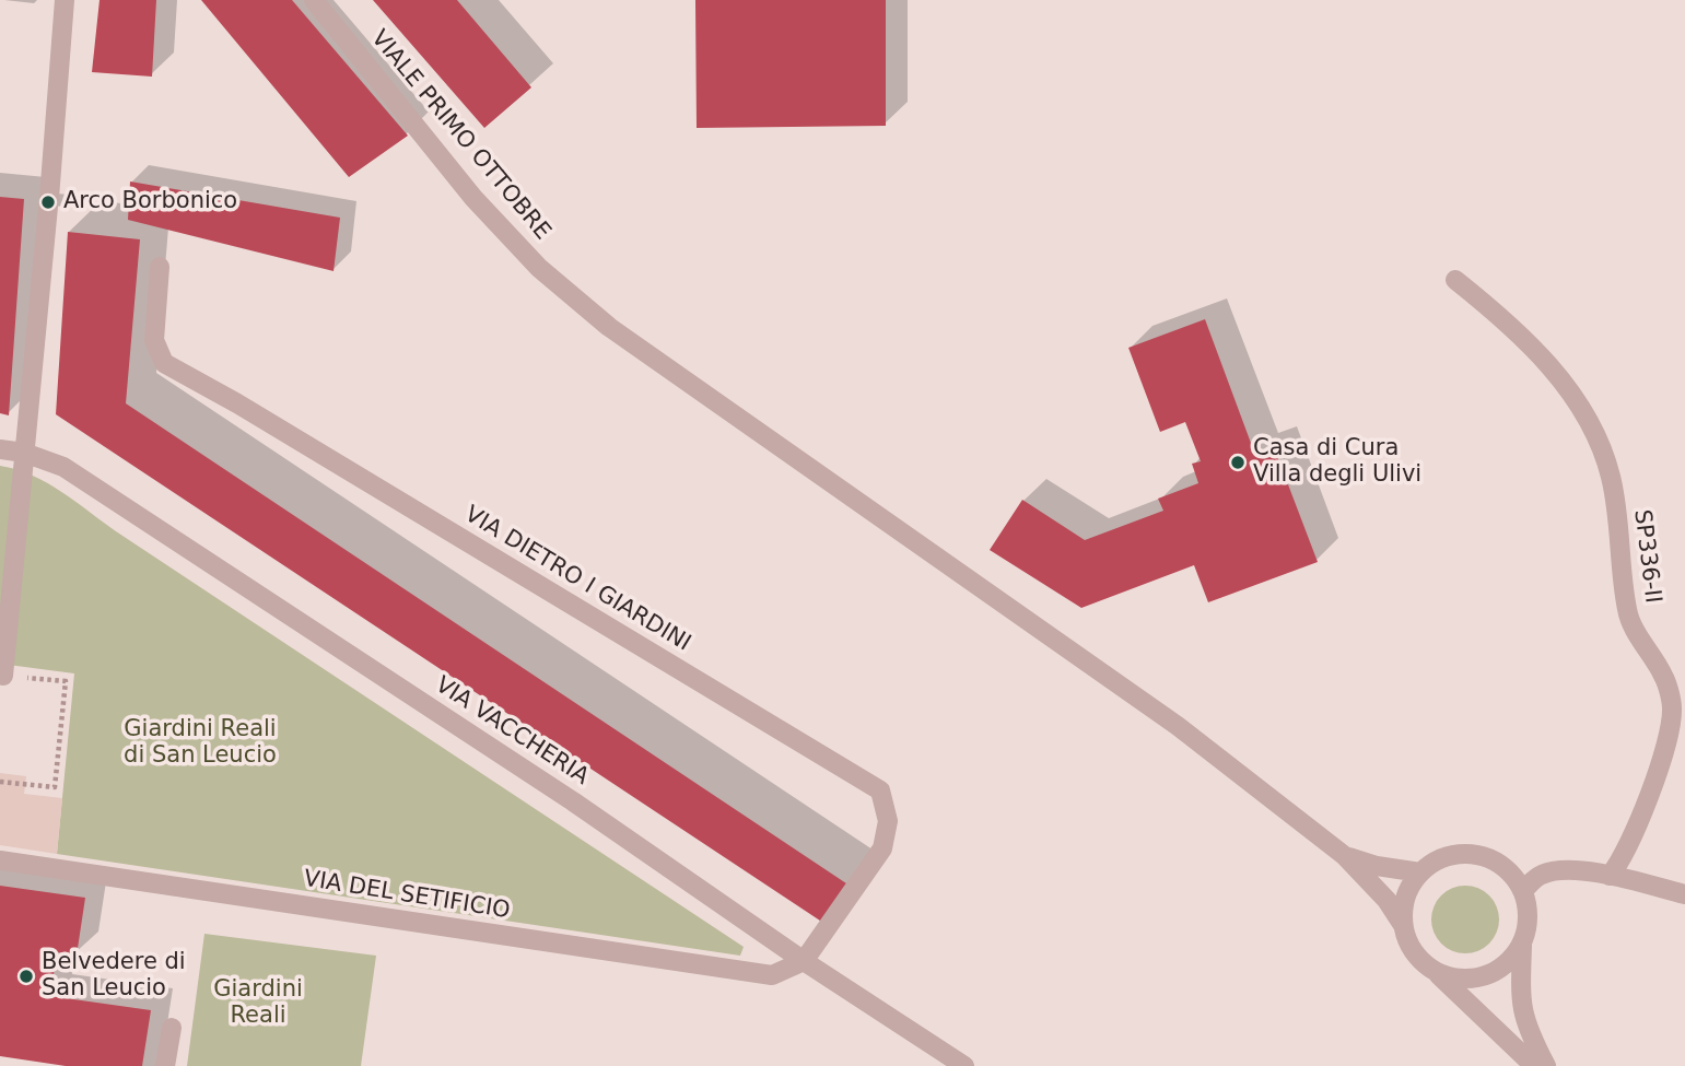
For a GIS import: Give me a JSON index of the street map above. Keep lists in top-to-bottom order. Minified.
{"streets":{"street":["VIALE PRIMO OTTOBRE","SP336-II","VIA DIETRO I GIARDINI","VIA VACCHERIA","VIA DEL SETIFICIO"]},"crossings":[["VIA DIETRO I GIARDINI","VIA VACCHERIA"],["VIA DIETRO I GIARDINI","VIA DEL SETIFICIO"],["VIA VACCHERIA","VIA DEL SETIFICIO"]],"parks":["Giardini Reali di San Leucio","Giardini Reali"],"places":["Arco Borbonico","Casa di Cura Villa degli Ulivi","Belvedere di San Leucio"]}
